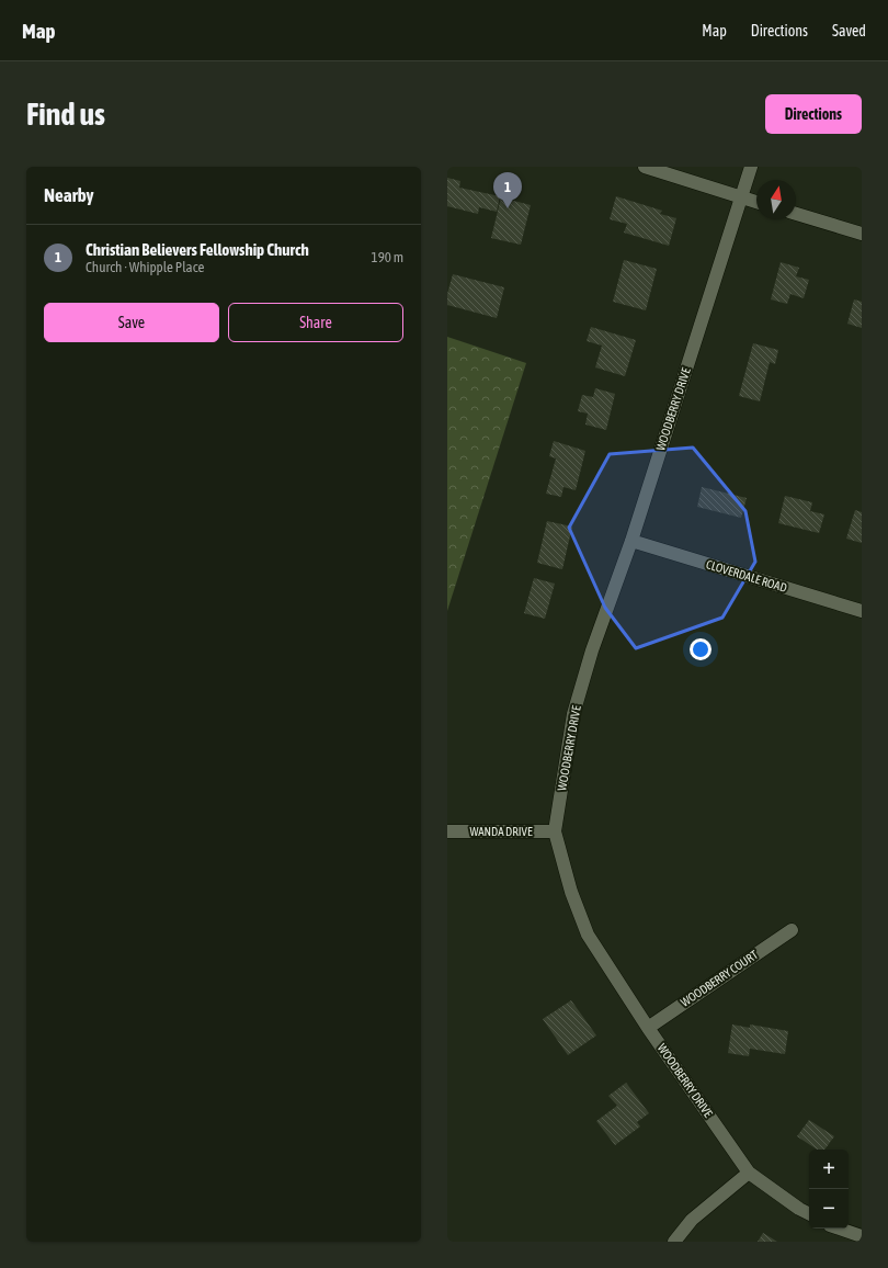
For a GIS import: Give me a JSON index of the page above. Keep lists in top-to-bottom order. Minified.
{"streets":{"street":["WOODBERRY DRIVE","CLOVERDALE ROAD","WANDA DRIVE","WOODBERRY COURT"]},"crossings":[["WOODBERRY DRIVE","CLOVERDALE ROAD"],["WOODBERRY DRIVE","WANDA DRIVE"],["WOODBERRY DRIVE","WOODBERRY COURT"]],"north":"top","page":{"header":"Map","nav":["Map","Directions","Saved"],"buttons":["Directions",["Save","Share"]],"title":"Find us","heading":"Nearby","pins":"1","list":[{"mark":"1","name":"Christian Believers Fellowship Church","note":"Church · Whipple Place","value":"190 m"}],"map_buttons":["+","−"]}}
